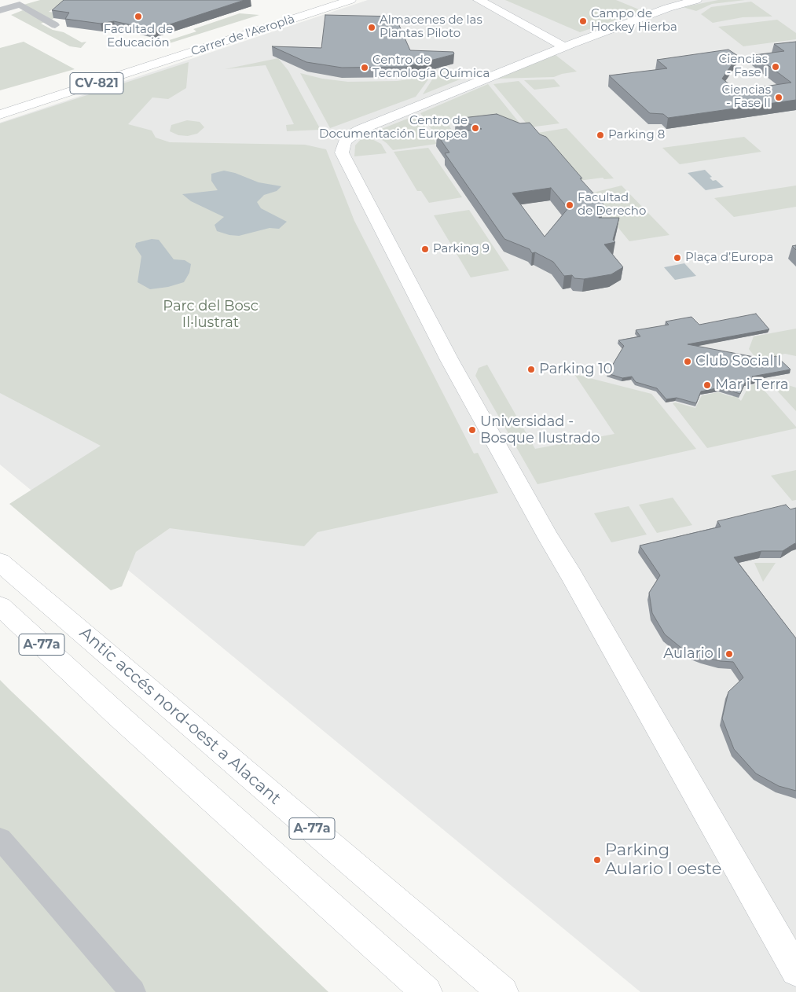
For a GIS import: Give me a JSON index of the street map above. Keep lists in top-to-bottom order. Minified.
{"streets":{"street":["Carrer de l'Aeroplà","CV-821","A-77a","Antic accés nord-oest a Alacant"]},"parks":["Parc del Bosc Il·lustrat"],"places":["Facultad de Educación","Campo de Hockey Hierba","Almacenes de las Plantas Piloto","Ciencias - Fase I","Centro de Tecnología Química","Ciencias - Fase II","Centro de Documentación Europea","Parking 8","Facultad de Derecho","Parking 9","Plaça d’Europa","Club Social I","Parking 10","Mar i Terra","Universidad - Bosque Ilustrado","Aulario I","Parking Aulario I oeste"]}
